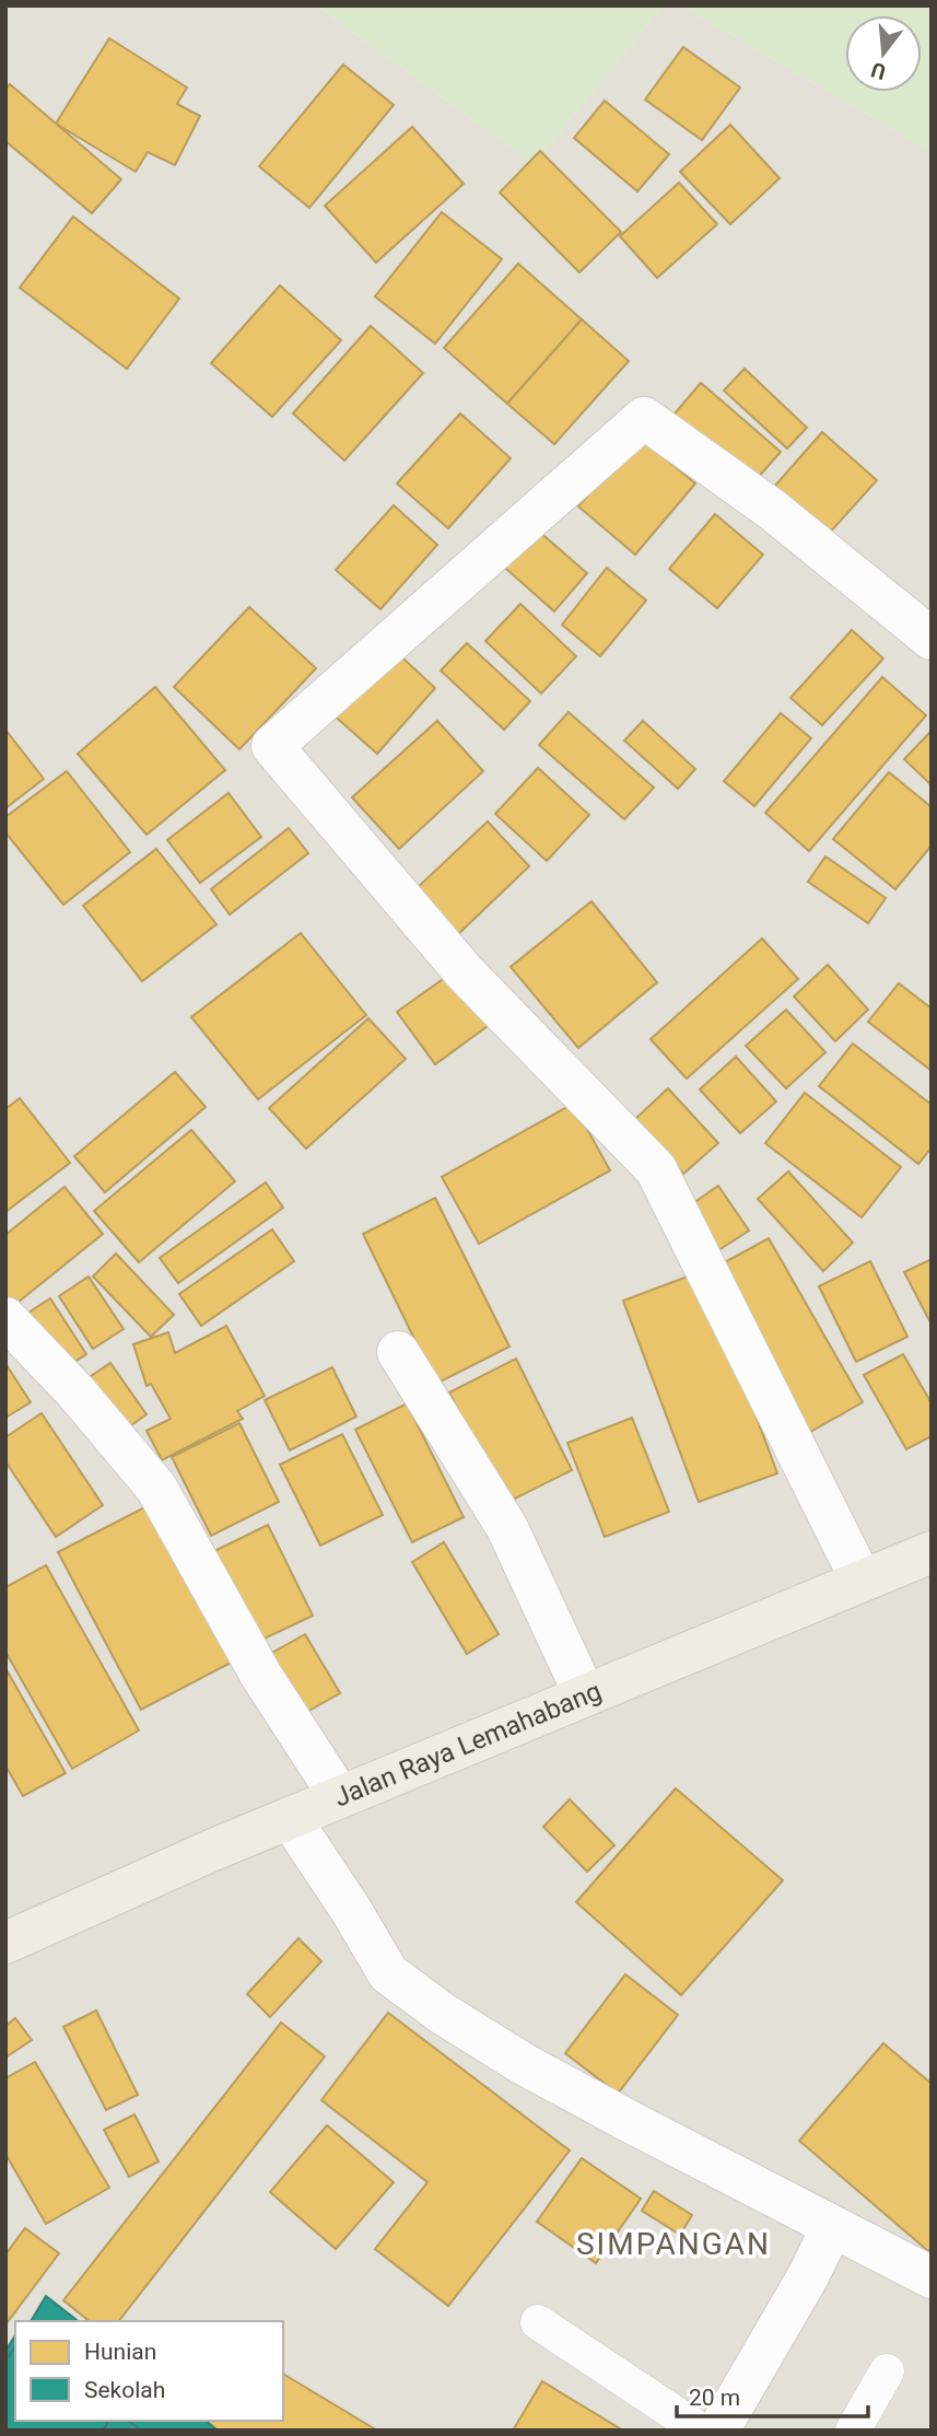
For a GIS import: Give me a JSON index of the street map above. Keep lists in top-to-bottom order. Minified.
{"streets":{"main road":["Jalan Raya Lemahabang"]},"districts":["SIMPANGAN"],"legend":["Hunian","Sekolah"],"scale_bar":"20 m","north":"bottom"}
